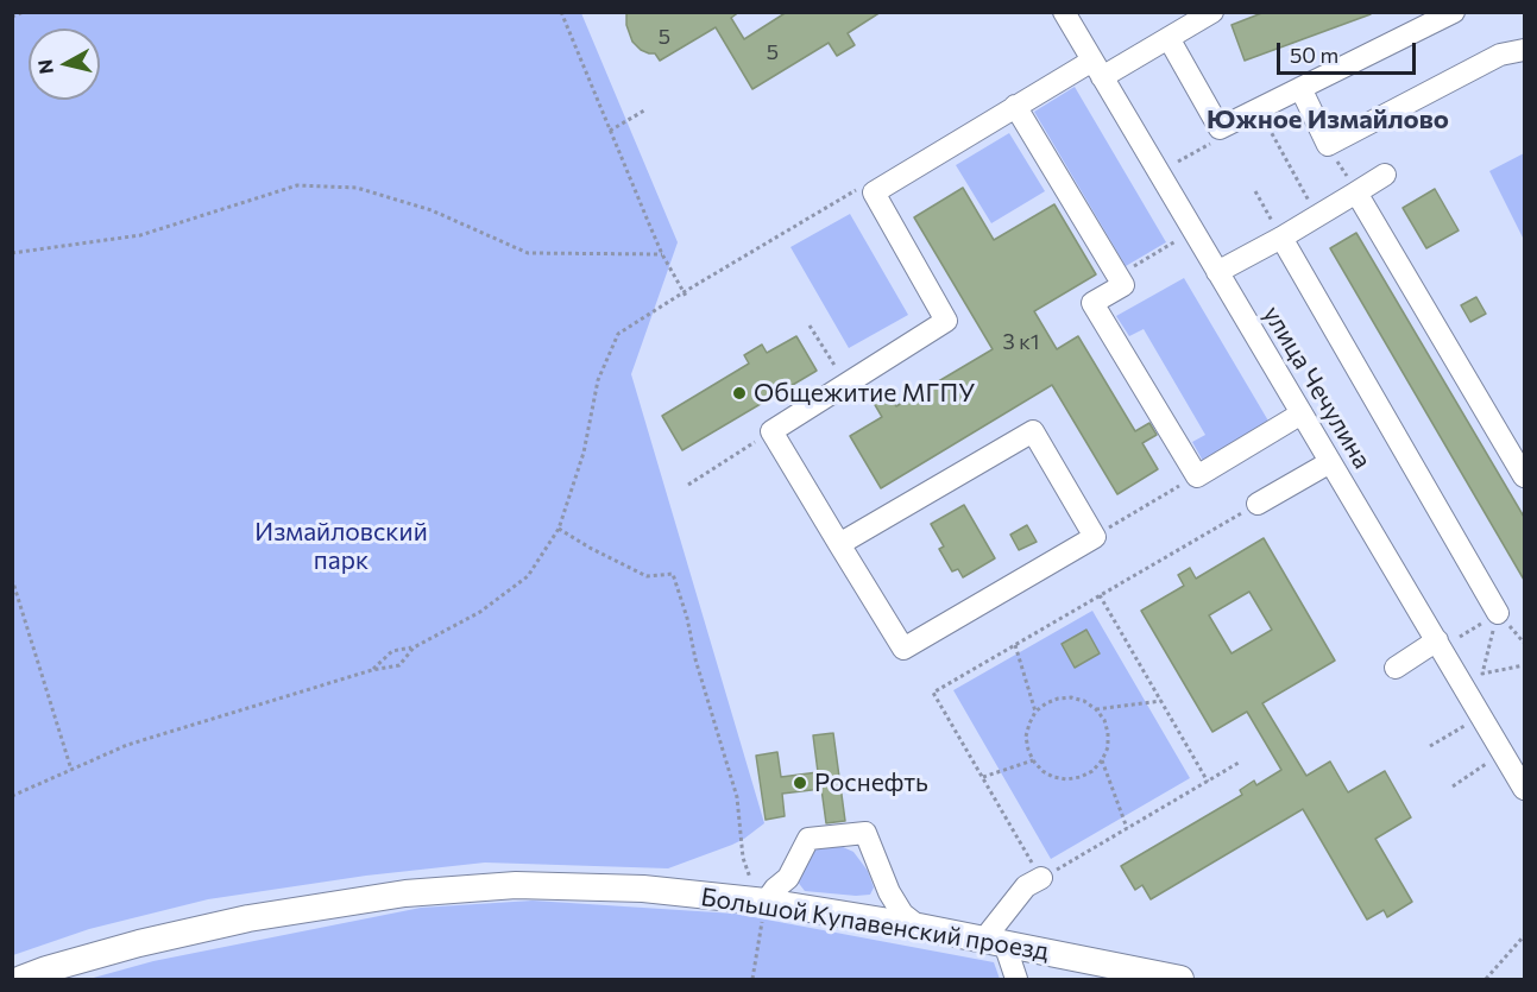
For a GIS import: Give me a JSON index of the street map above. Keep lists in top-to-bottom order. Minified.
{"streets":{"main road":["Большой Купавенский проезд"],"street":["улица Чечулина"]},"districts":["Южное Измайлово"],"parks":["Измайловский парк"],"places":["Общежитие МГПУ","Роснефть"],"house_numbers":["5","5","3 к1"],"scale_bar":"50 m","north":"left"}
